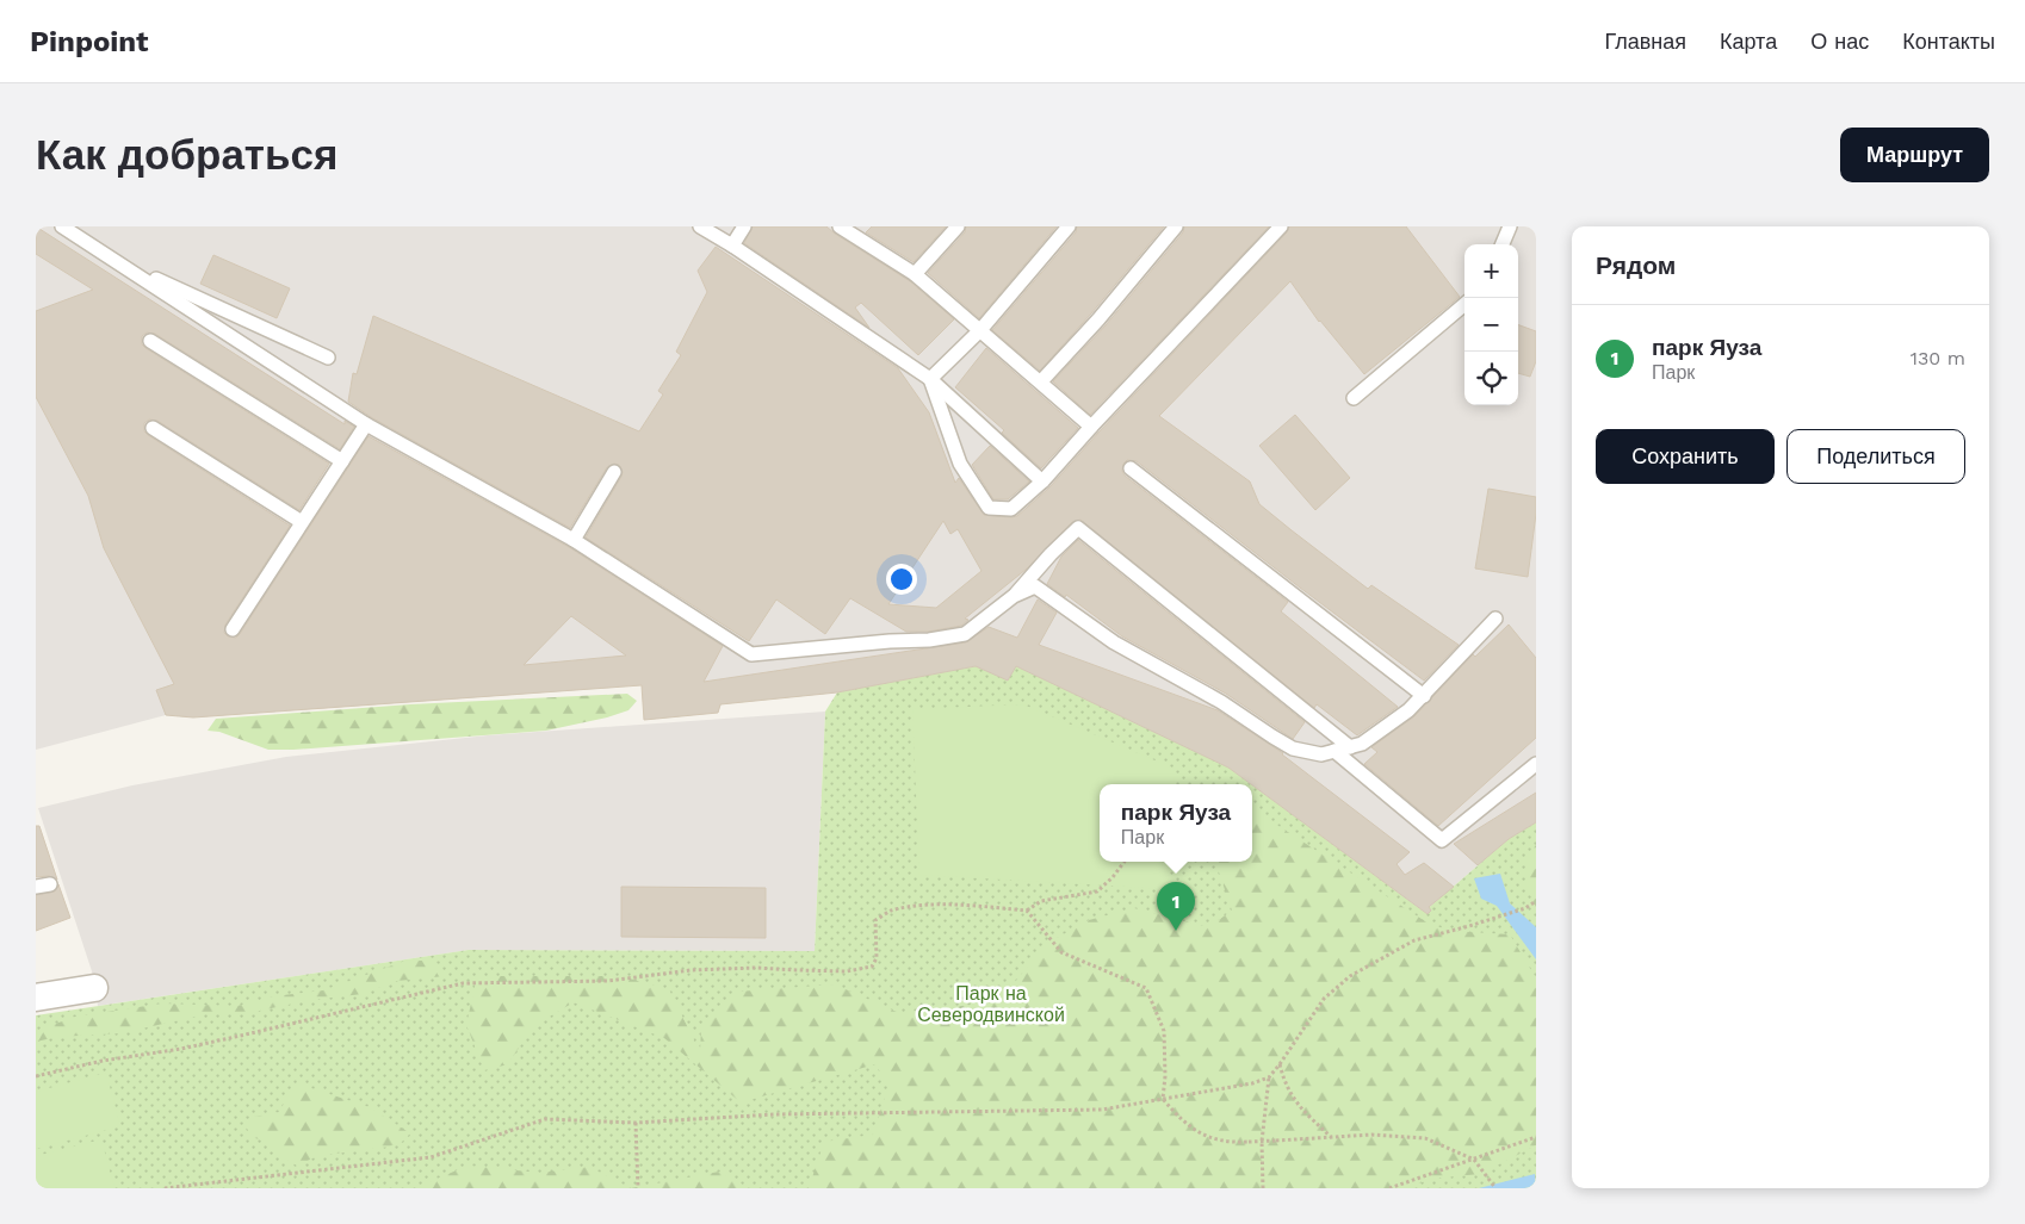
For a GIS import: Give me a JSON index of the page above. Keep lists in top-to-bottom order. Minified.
{"parks":["Парк на Северодвинской"],"page":{"header":"Pinpoint","nav":["Главная","Карта","О нас","Контакты"],"buttons":["Маршрут",["Сохранить","Поделиться"]],"title":"Как добраться","heading":"Рядом","map_buttons":["+","−"],"list":[{"mark":"1","name":"парк Яуза","note":"Парк","value":"130 m"}],"popup":["парк Яуза","Парк"],"pins":"1"}}
